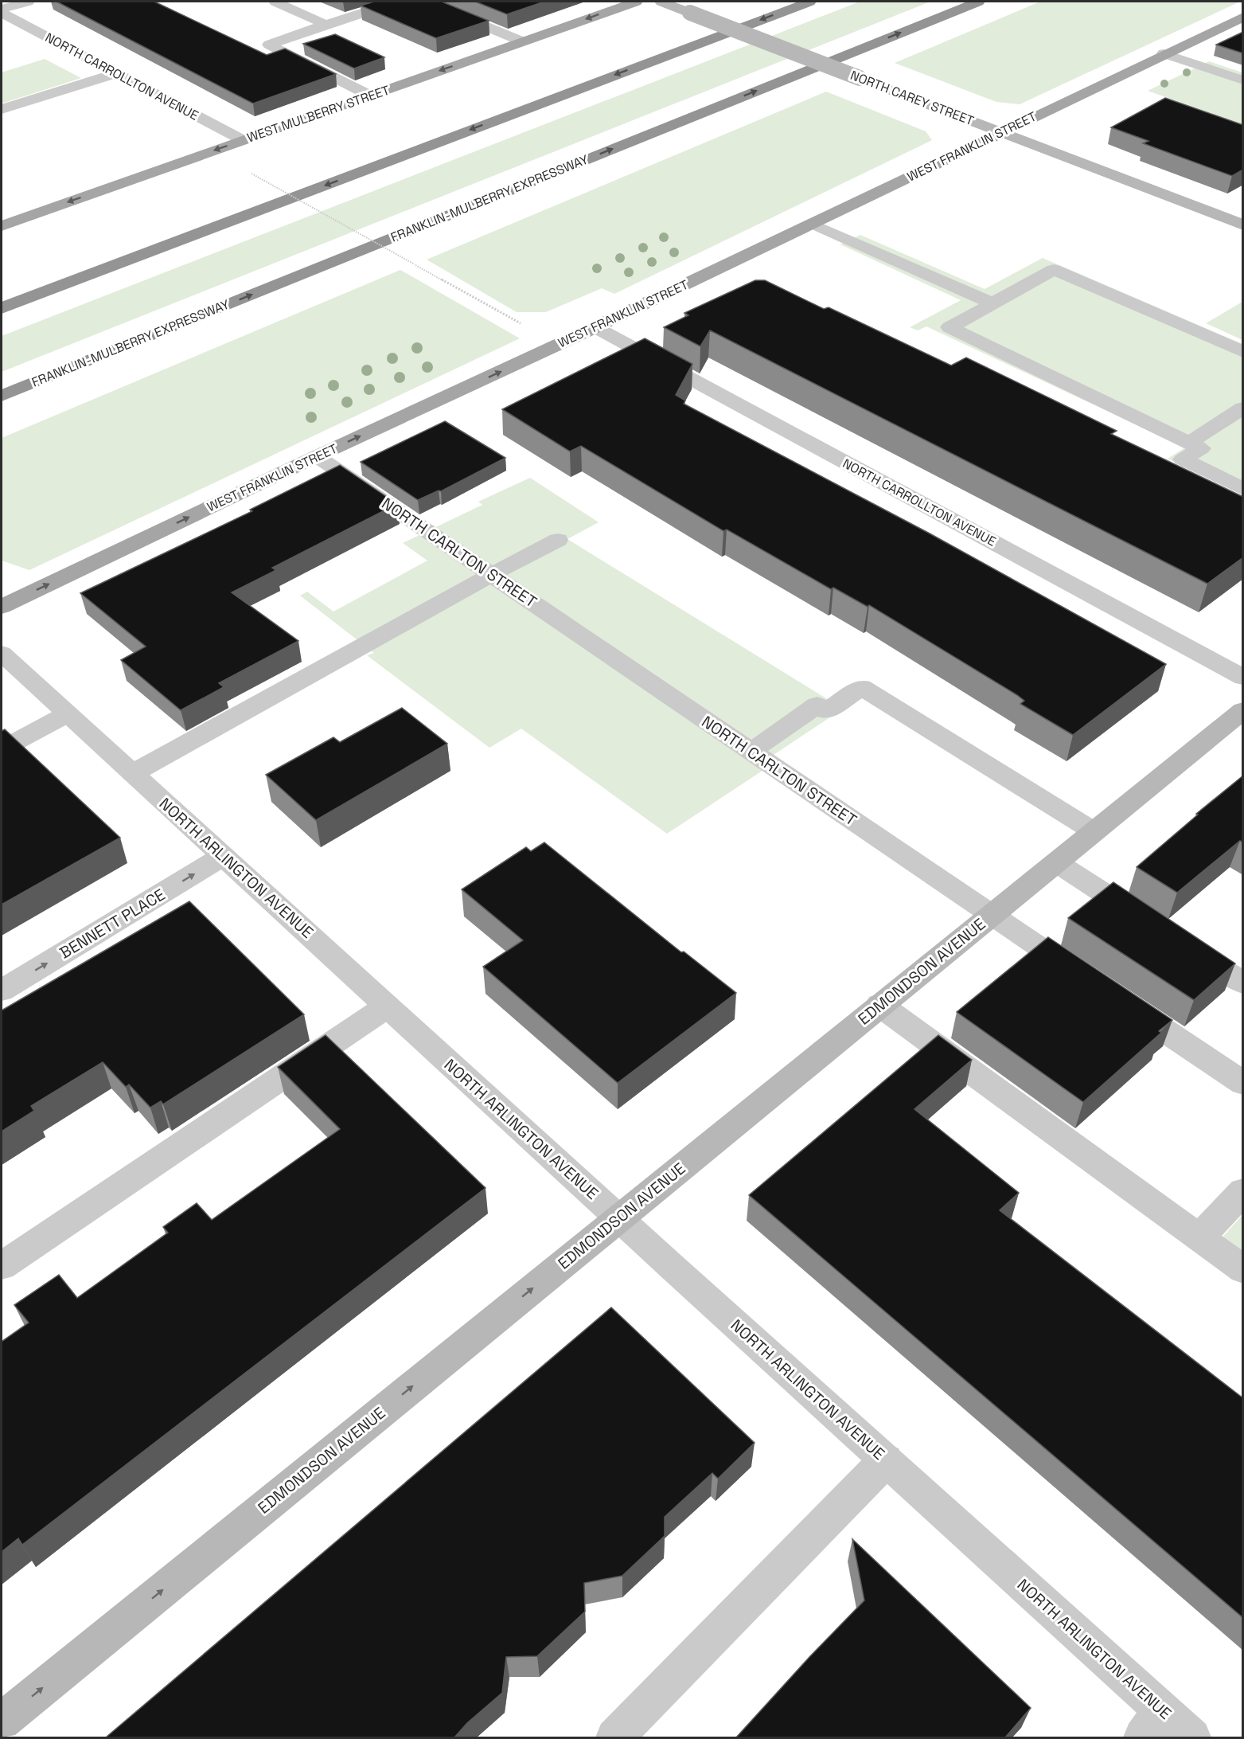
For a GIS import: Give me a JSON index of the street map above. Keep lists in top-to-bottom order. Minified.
{"streets":{"highway":["FRANKLIN-MULBERRY EXPRESSWAY"],"main road":["WEST MULBERRY STREET","WEST FRANKLIN STREET"],"street":["NORTH CARROLLTON AVENUE","NORTH CAREY STREET","NORTH CARLTON STREET","NORTH ARLINGTON AVENUE","BENNETT PLACE","EDMONDSON AVENUE"]},"crossings":[["NORTH CARROLLTON AVENUE","WEST MULBERRY STREET"],["NORTH CARROLLTON AVENUE","WEST FRANKLIN STREET"],["NORTH CAREY STREET","WEST FRANKLIN STREET"],["WEST FRANKLIN STREET","NORTH CARLTON STREET"],["NORTH CARLTON STREET","EDMONDSON AVENUE"],["NORTH ARLINGTON AVENUE","BENNETT PLACE"],["NORTH ARLINGTON AVENUE","EDMONDSON AVENUE"]],"one_way":["WEST MULBERRY STREET","WEST FRANKLIN STREET","EDMONDSON AVENUE"]}
